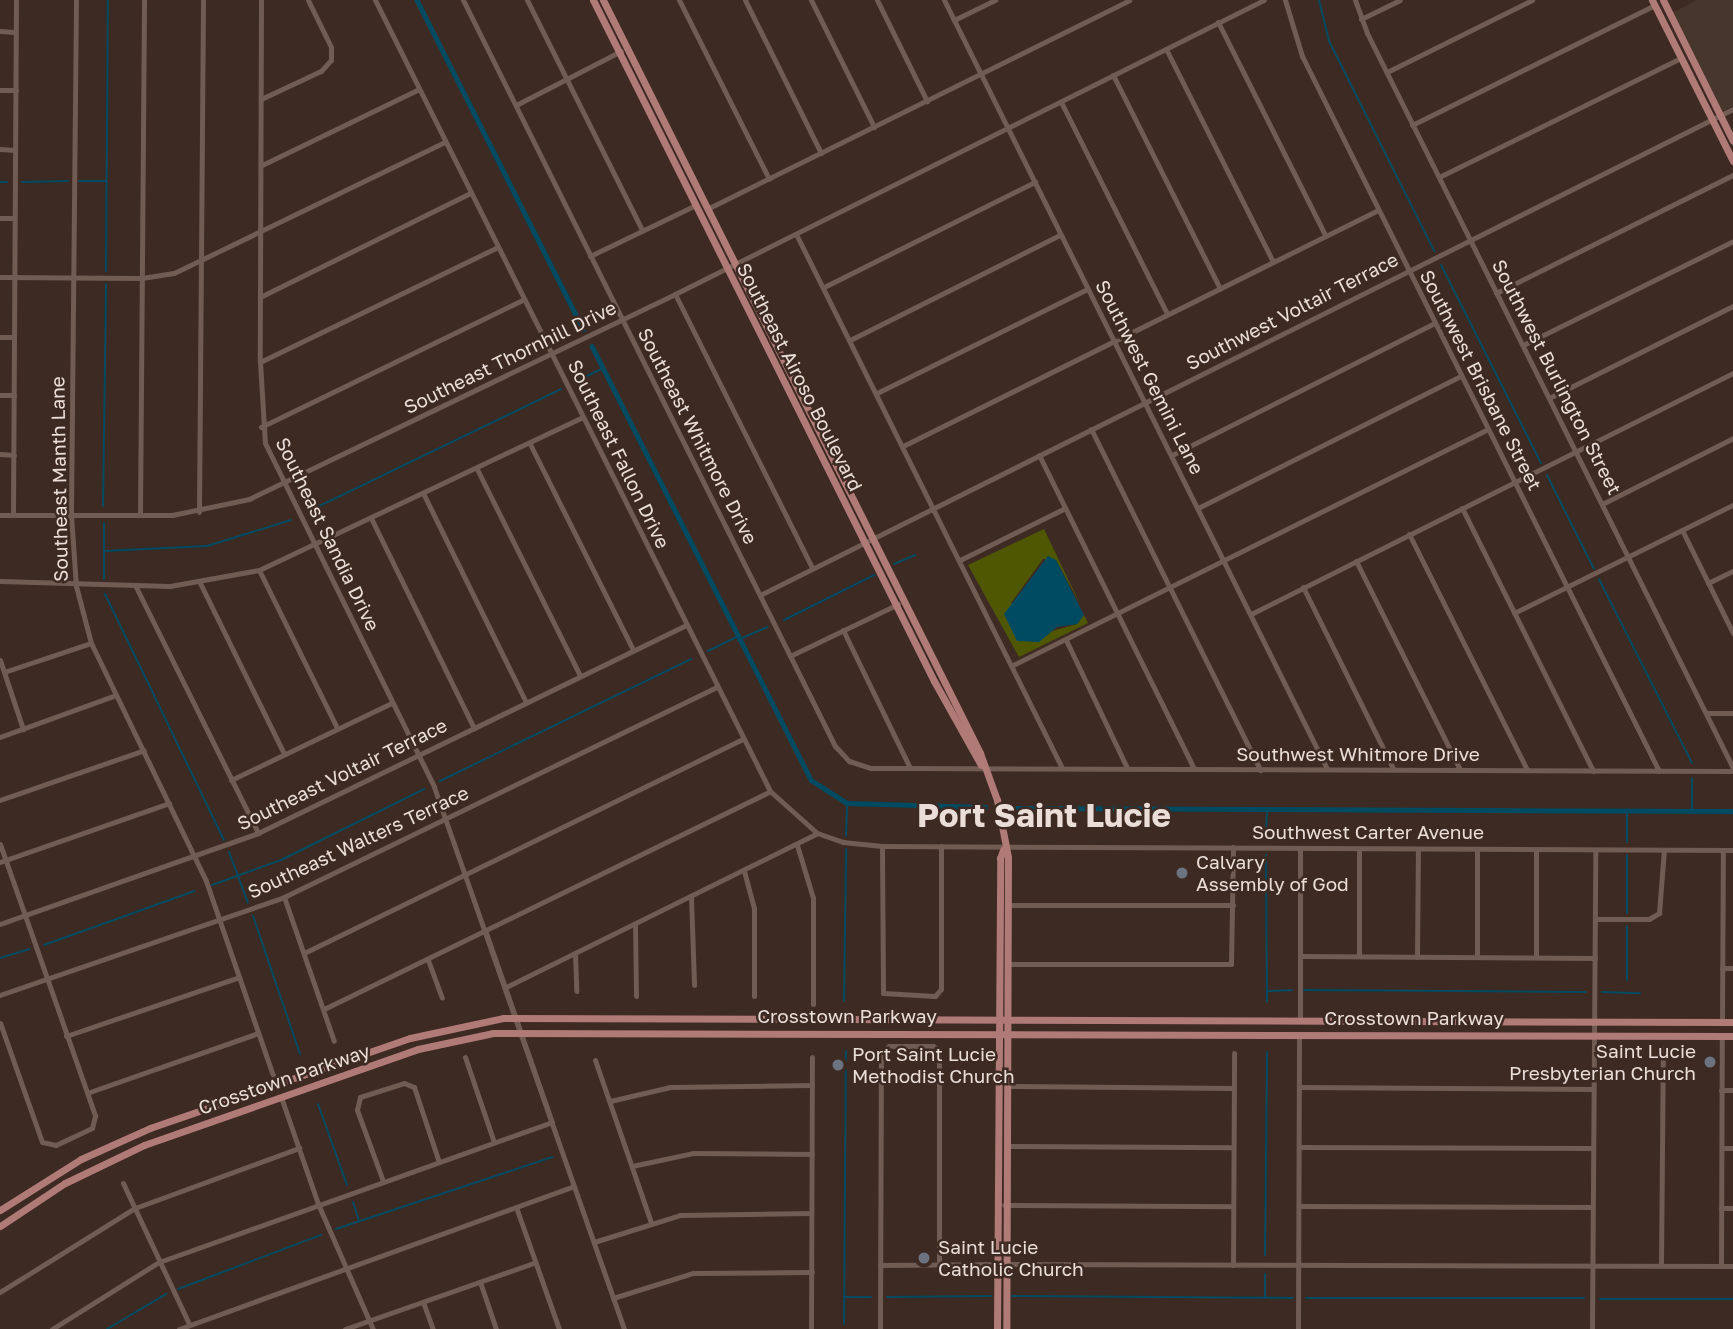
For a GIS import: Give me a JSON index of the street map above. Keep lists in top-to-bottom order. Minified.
{"streets":{"main road":["Southeast Airoso Boulevard","Crosstown Parkway"],"street":["Southwest Voltair Terrace","Southeast Thornhill Drive","Southwest Gemini Lane","Southwest Burlington Street","Southwest Brisbane Street","Southeast Whitmore Drive","Southeast Fallon Drive","Southeast Manth Lane","Southeast Sandia Drive","Southwest Whitmore Drive","Southeast Voltair Terrace","Southwest Carter Avenue","Southeast Walters Terrace"]},"crossings":[["Southwest Voltair Terrace","Southeast Airoso Boulevard"],["Southwest Voltair Terrace","Southwest Gemini Lane"],["Southwest Voltair Terrace","Southwest Burlington Street"],["Southwest Voltair Terrace","Southwest Brisbane Street"],["Southeast Thornhill Drive","Southeast Airoso Boulevard"],["Southeast Thornhill Drive","Southwest Gemini Lane"],["Southeast Thornhill Drive","Southeast Whitmore Drive"],["Southeast Thornhill Drive","Southeast Fallon Drive"],["Southeast Thornhill Drive","Southeast Manth Lane"],["Southeast Thornhill Drive","Southeast Sandia Drive"],["Southeast Airoso Boulevard","Southeast Whitmore Drive"],["Southeast Airoso Boulevard","Southwest Whitmore Drive"],["Southeast Airoso Boulevard","Southwest Carter Avenue"],["Southeast Airoso Boulevard","Crosstown Parkway"],["Southwest Gemini Lane","Southwest Whitmore Drive"],["Southwest Burlington Street","Southwest Whitmore Drive"],["Southwest Brisbane Street","Southwest Whitmore Drive"],["Southeast Whitmore Drive","Southwest Whitmore Drive"],["Southeast Fallon Drive","Southeast Voltair Terrace"],["Southeast Fallon Drive","Southwest Carter Avenue"],["Southeast Fallon Drive","Southeast Walters Terrace"],["Southeast Manth Lane","Southeast Voltair Terrace"],["Southeast Manth Lane","Southeast Walters Terrace"],["Southeast Manth Lane","Crosstown Parkway"],["Southeast Sandia Drive","Southeast Voltair Terrace"],["Southeast Sandia Drive","Southeast Walters Terrace"],["Southeast Sandia Drive","Crosstown Parkway"]],"districts":["Port Saint Lucie"],"places":["Calvary Assembly of God","Saint Lucie Presbyterian Church","Port Saint Lucie Methodist Church","Saint Lucie Catholic Church"]}
